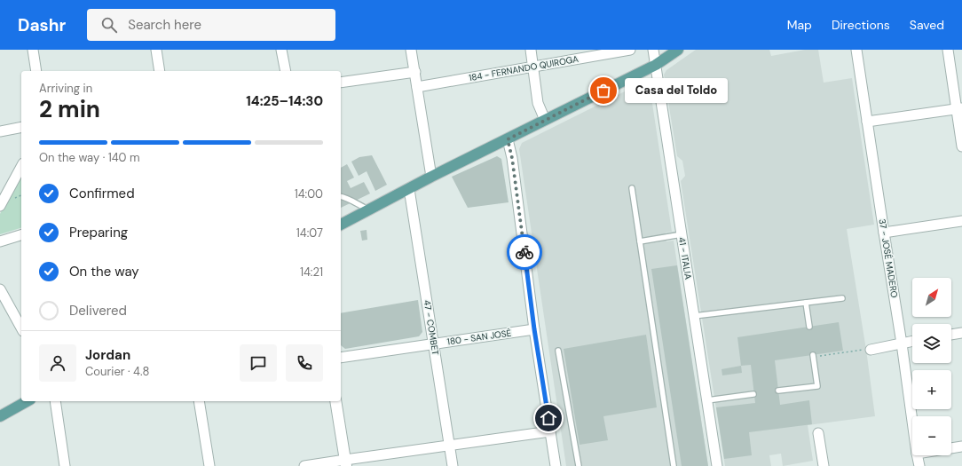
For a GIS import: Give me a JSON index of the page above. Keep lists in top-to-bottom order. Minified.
{"streets":{"street":["184 - FERNANDO QUIROGA","41 - ITALIA","37 - JOSÉ MADERO","47 - COMBET","180 - SAN JOSÉ"]},"crossings":[["47 - COMBET","180 - SAN JOSÉ"]],"places":["Casa del Toldo"],"north":"top right","page":{"header":"Dashr","search":"Search here","nav":["Map","Directions","Saved"],"heading":["2 min","Arriving in","14:25–14:30"],"panel":["Jordan","Courier · 4.8"],"bubble":"Casa del Toldo","bar":"On the way · 140 m","list":[["Confirmed","14:00"],["Preparing","14:07"],["On the way","14:21"],"Delivered"],"map_buttons":["+","−"]}}
